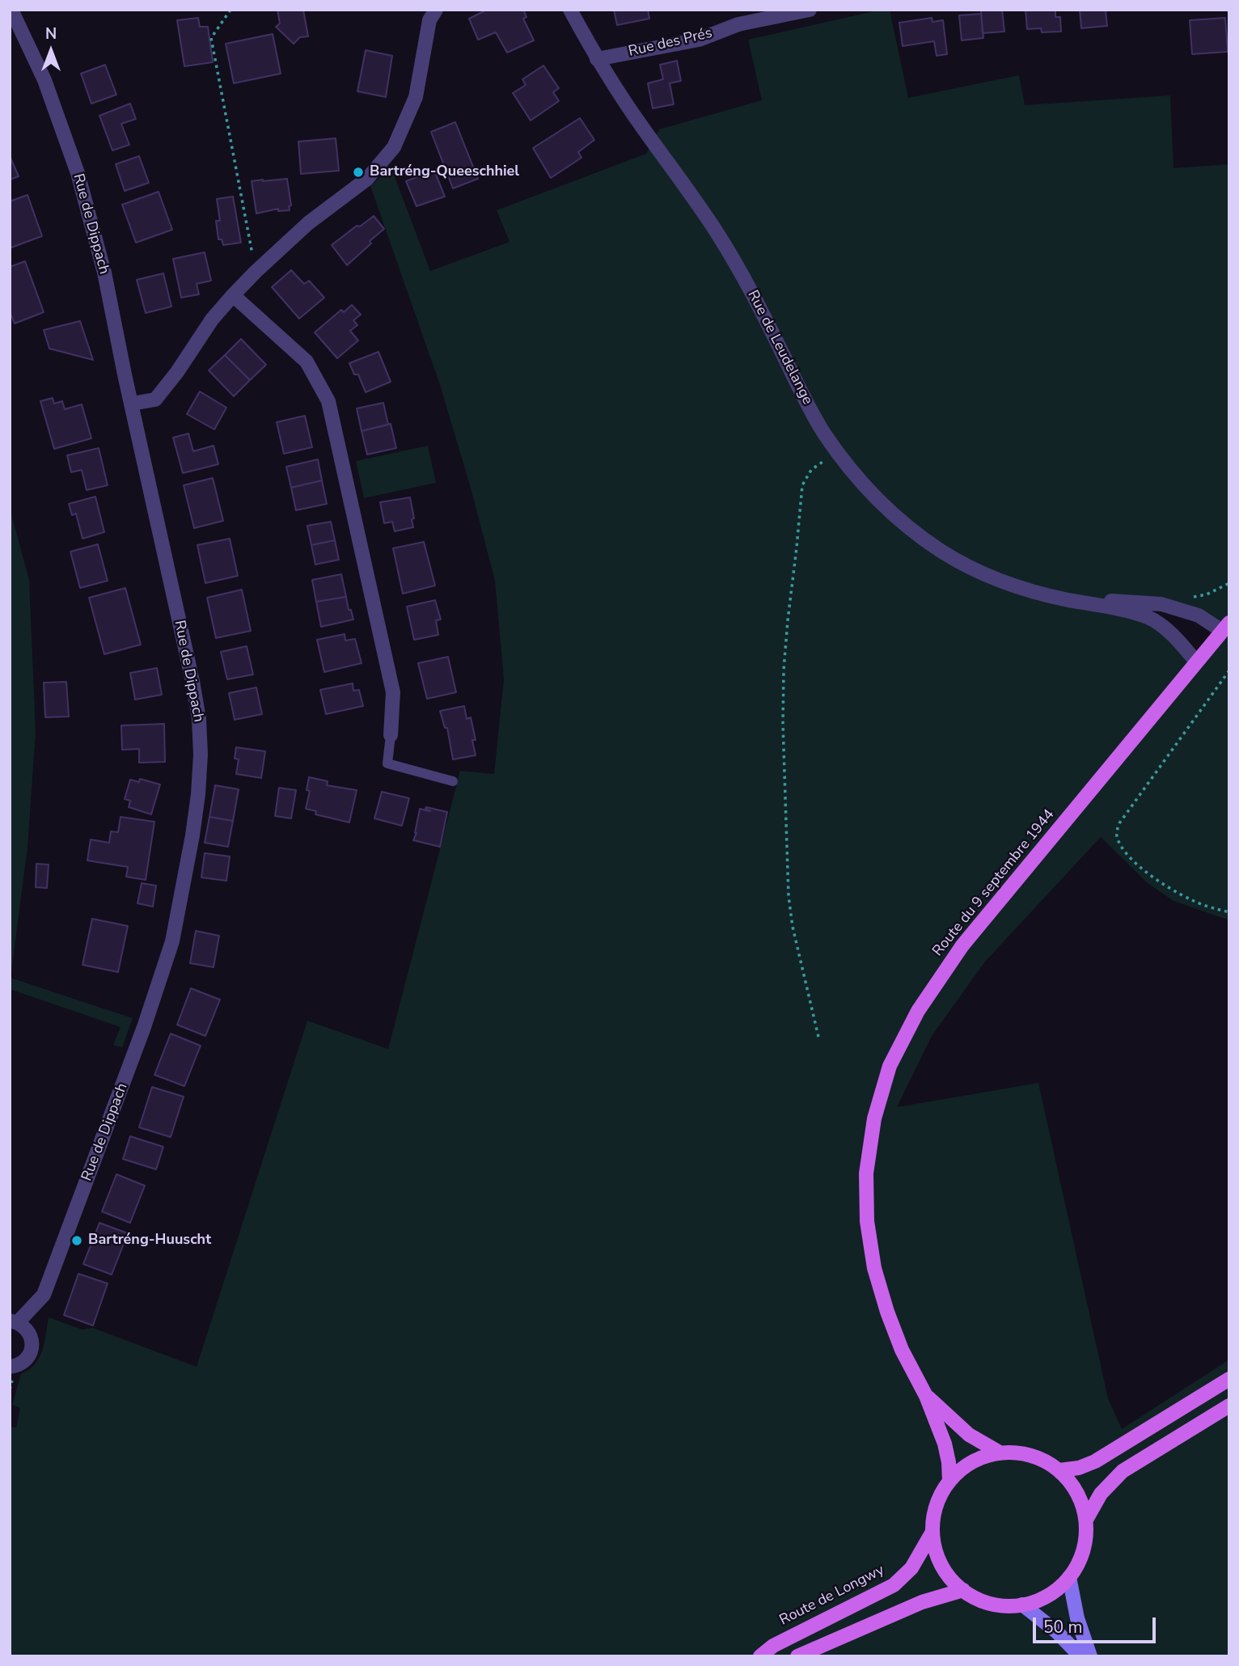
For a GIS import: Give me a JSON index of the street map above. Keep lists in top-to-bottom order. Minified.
{"streets":{"main road":["Route du 9 septembre 1944","Route de Longwy"],"street":["Rue des Prés","Rue de Dippach","Rue de Leudelange"]},"crossings":[["Rue des Prés","Rue de Leudelange"],["Rue de Leudelange","Route du 9 septembre 1944"]],"places":["Bartréng-Queeschhiel","Bartréng-Huuscht"],"scale_bar":"50 m","north":"top"}
